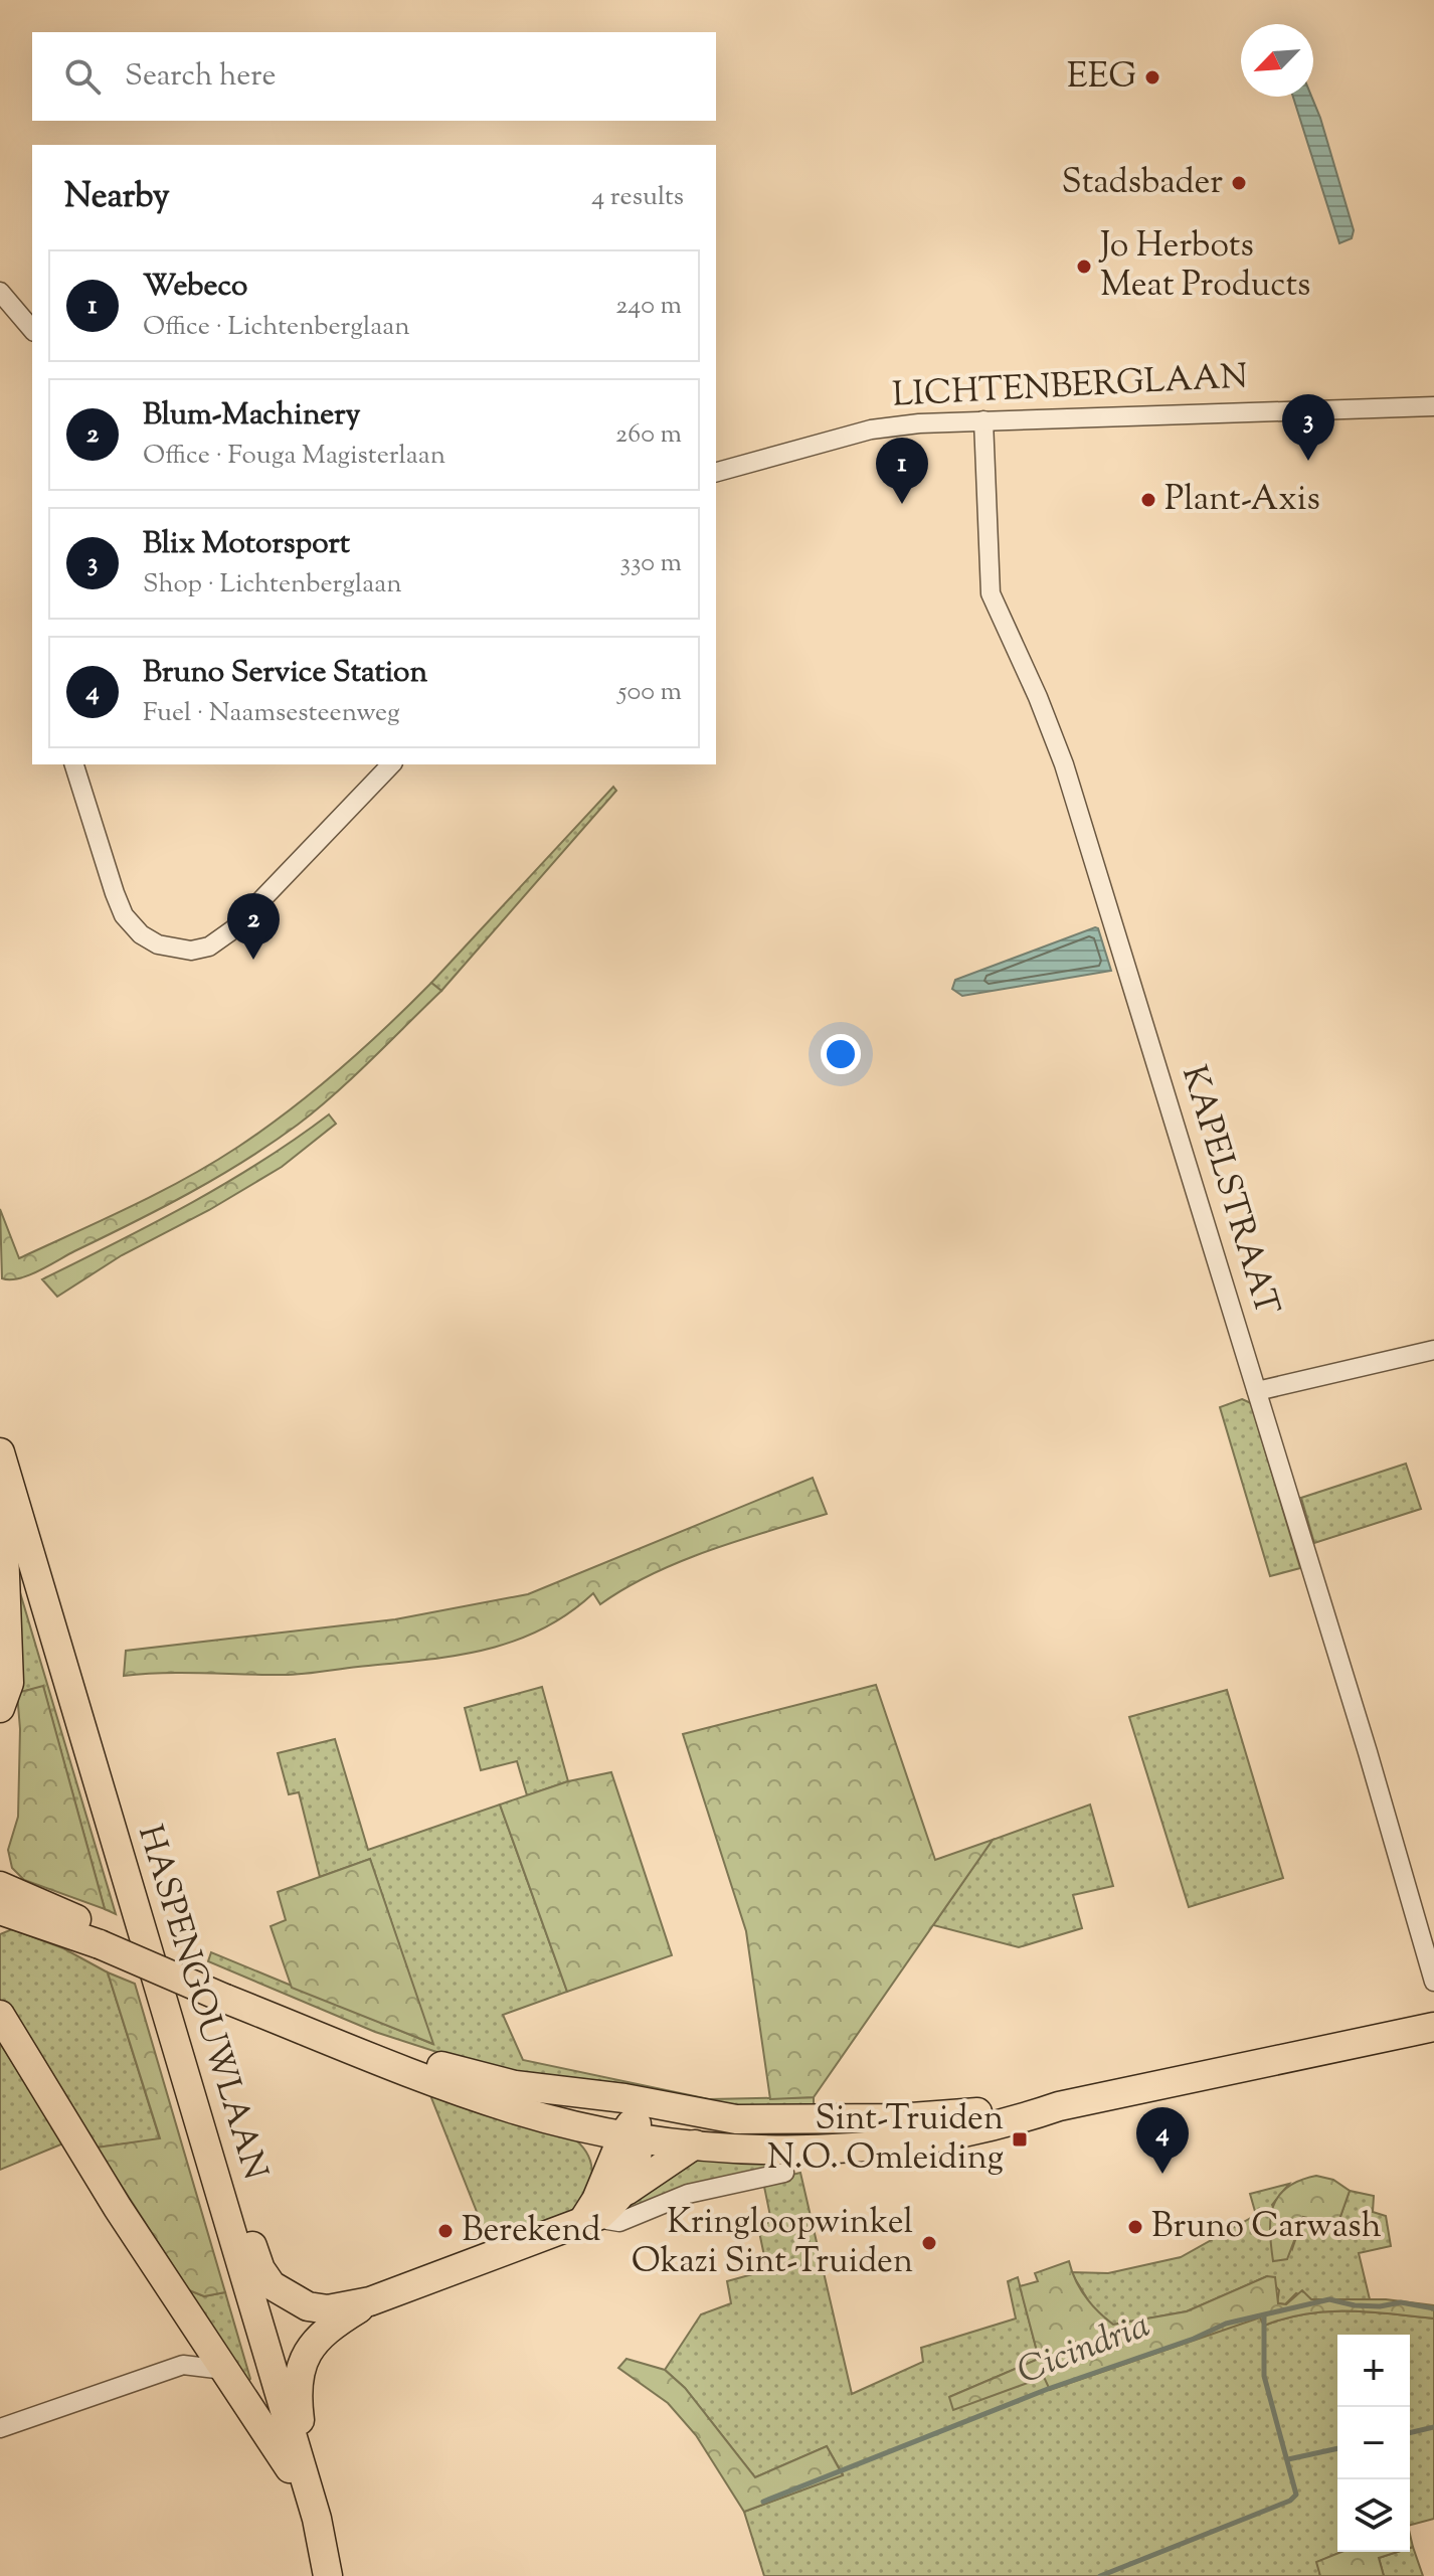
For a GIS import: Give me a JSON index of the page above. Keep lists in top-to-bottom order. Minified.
{"streets":{"main road":["HASPENGOUWLAAN"],"street":["LICHTENBERGLAAN","KAPELSTRAAT"]},"crossings":[["LICHTENBERGLAAN","KAPELSTRAAT"]],"water":["Cicindria"],"places":{"other":["EEG","Stadsbader","Jo Herbots Meat Products","Plant-Axis","Bruno Carwash","Berekend","Kringloopwinkel Okazi Sint-Truiden"],"transit":["Sint-Truiden N.O. Omleiding"]},"north":"bottom left","page":{"search":"Search here","heading":["Nearby","4 results"],"list":[{"mark":"1","name":"Webeco","note":"Office · Lichtenberglaan","value":"240 m"},{"mark":"2","name":"Blum-Machinery","note":"Office · Fouga Magisterlaan","value":"260 m"},{"mark":"3","name":"Blix Motorsport","note":"Shop · Lichtenberglaan","value":"330 m"},{"mark":"4","name":"Bruno Service Station","note":"Fuel · Naamsesteenweg","value":"500 m"}],"pins":["3","1","2","4"],"map_buttons":["+","−"]}}
